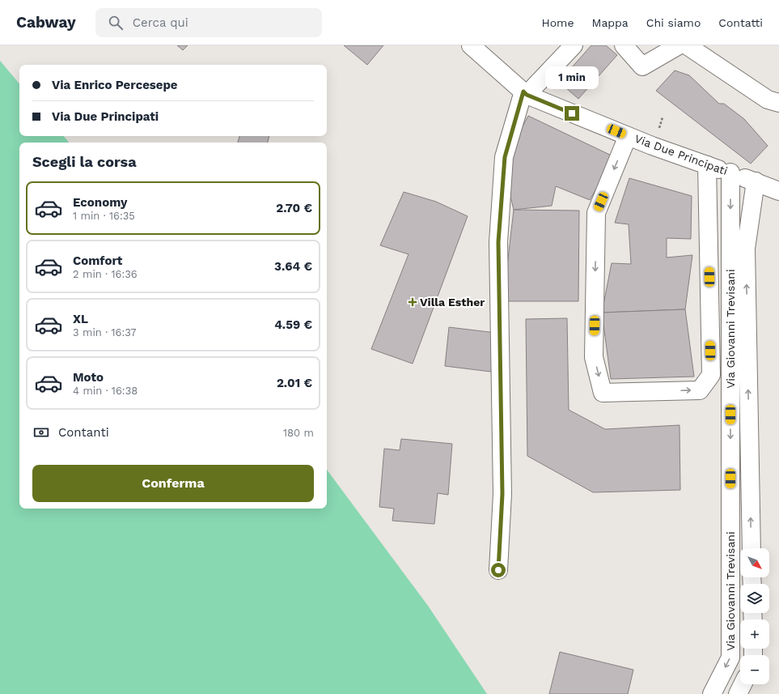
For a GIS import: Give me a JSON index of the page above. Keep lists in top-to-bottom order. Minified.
{"streets":{"street":["Via Due Principati","Via Giovanni Trevisani"]},"crossings":[["Via Due Principati","Via Giovanni Trevisani"]],"places":{"health":["Villa Esther"]},"north":"bottom right","page":{"header":"Cabway","search":"Cerca qui","nav":["Home","Mappa","Chi siamo","Contatti"],"banner":["Via Enrico Percesepe","Via Due Principati"],"bubble":"1 min","heading":"Scegli la corsa","list":[{"name":"Economy","note":"1 min · 16:35","value":"2.70 €"},{"name":"Comfort","note":"2 min · 16:36","value":"3.64 €"},{"name":"XL","note":"3 min · 16:37","value":"4.59 €"},{"name":"Moto","note":"4 min · 16:38","value":"2.01 €"}],"pay":["Contanti","180 m"],"buttons":"Conferma","map_buttons":["+","−"]}}
